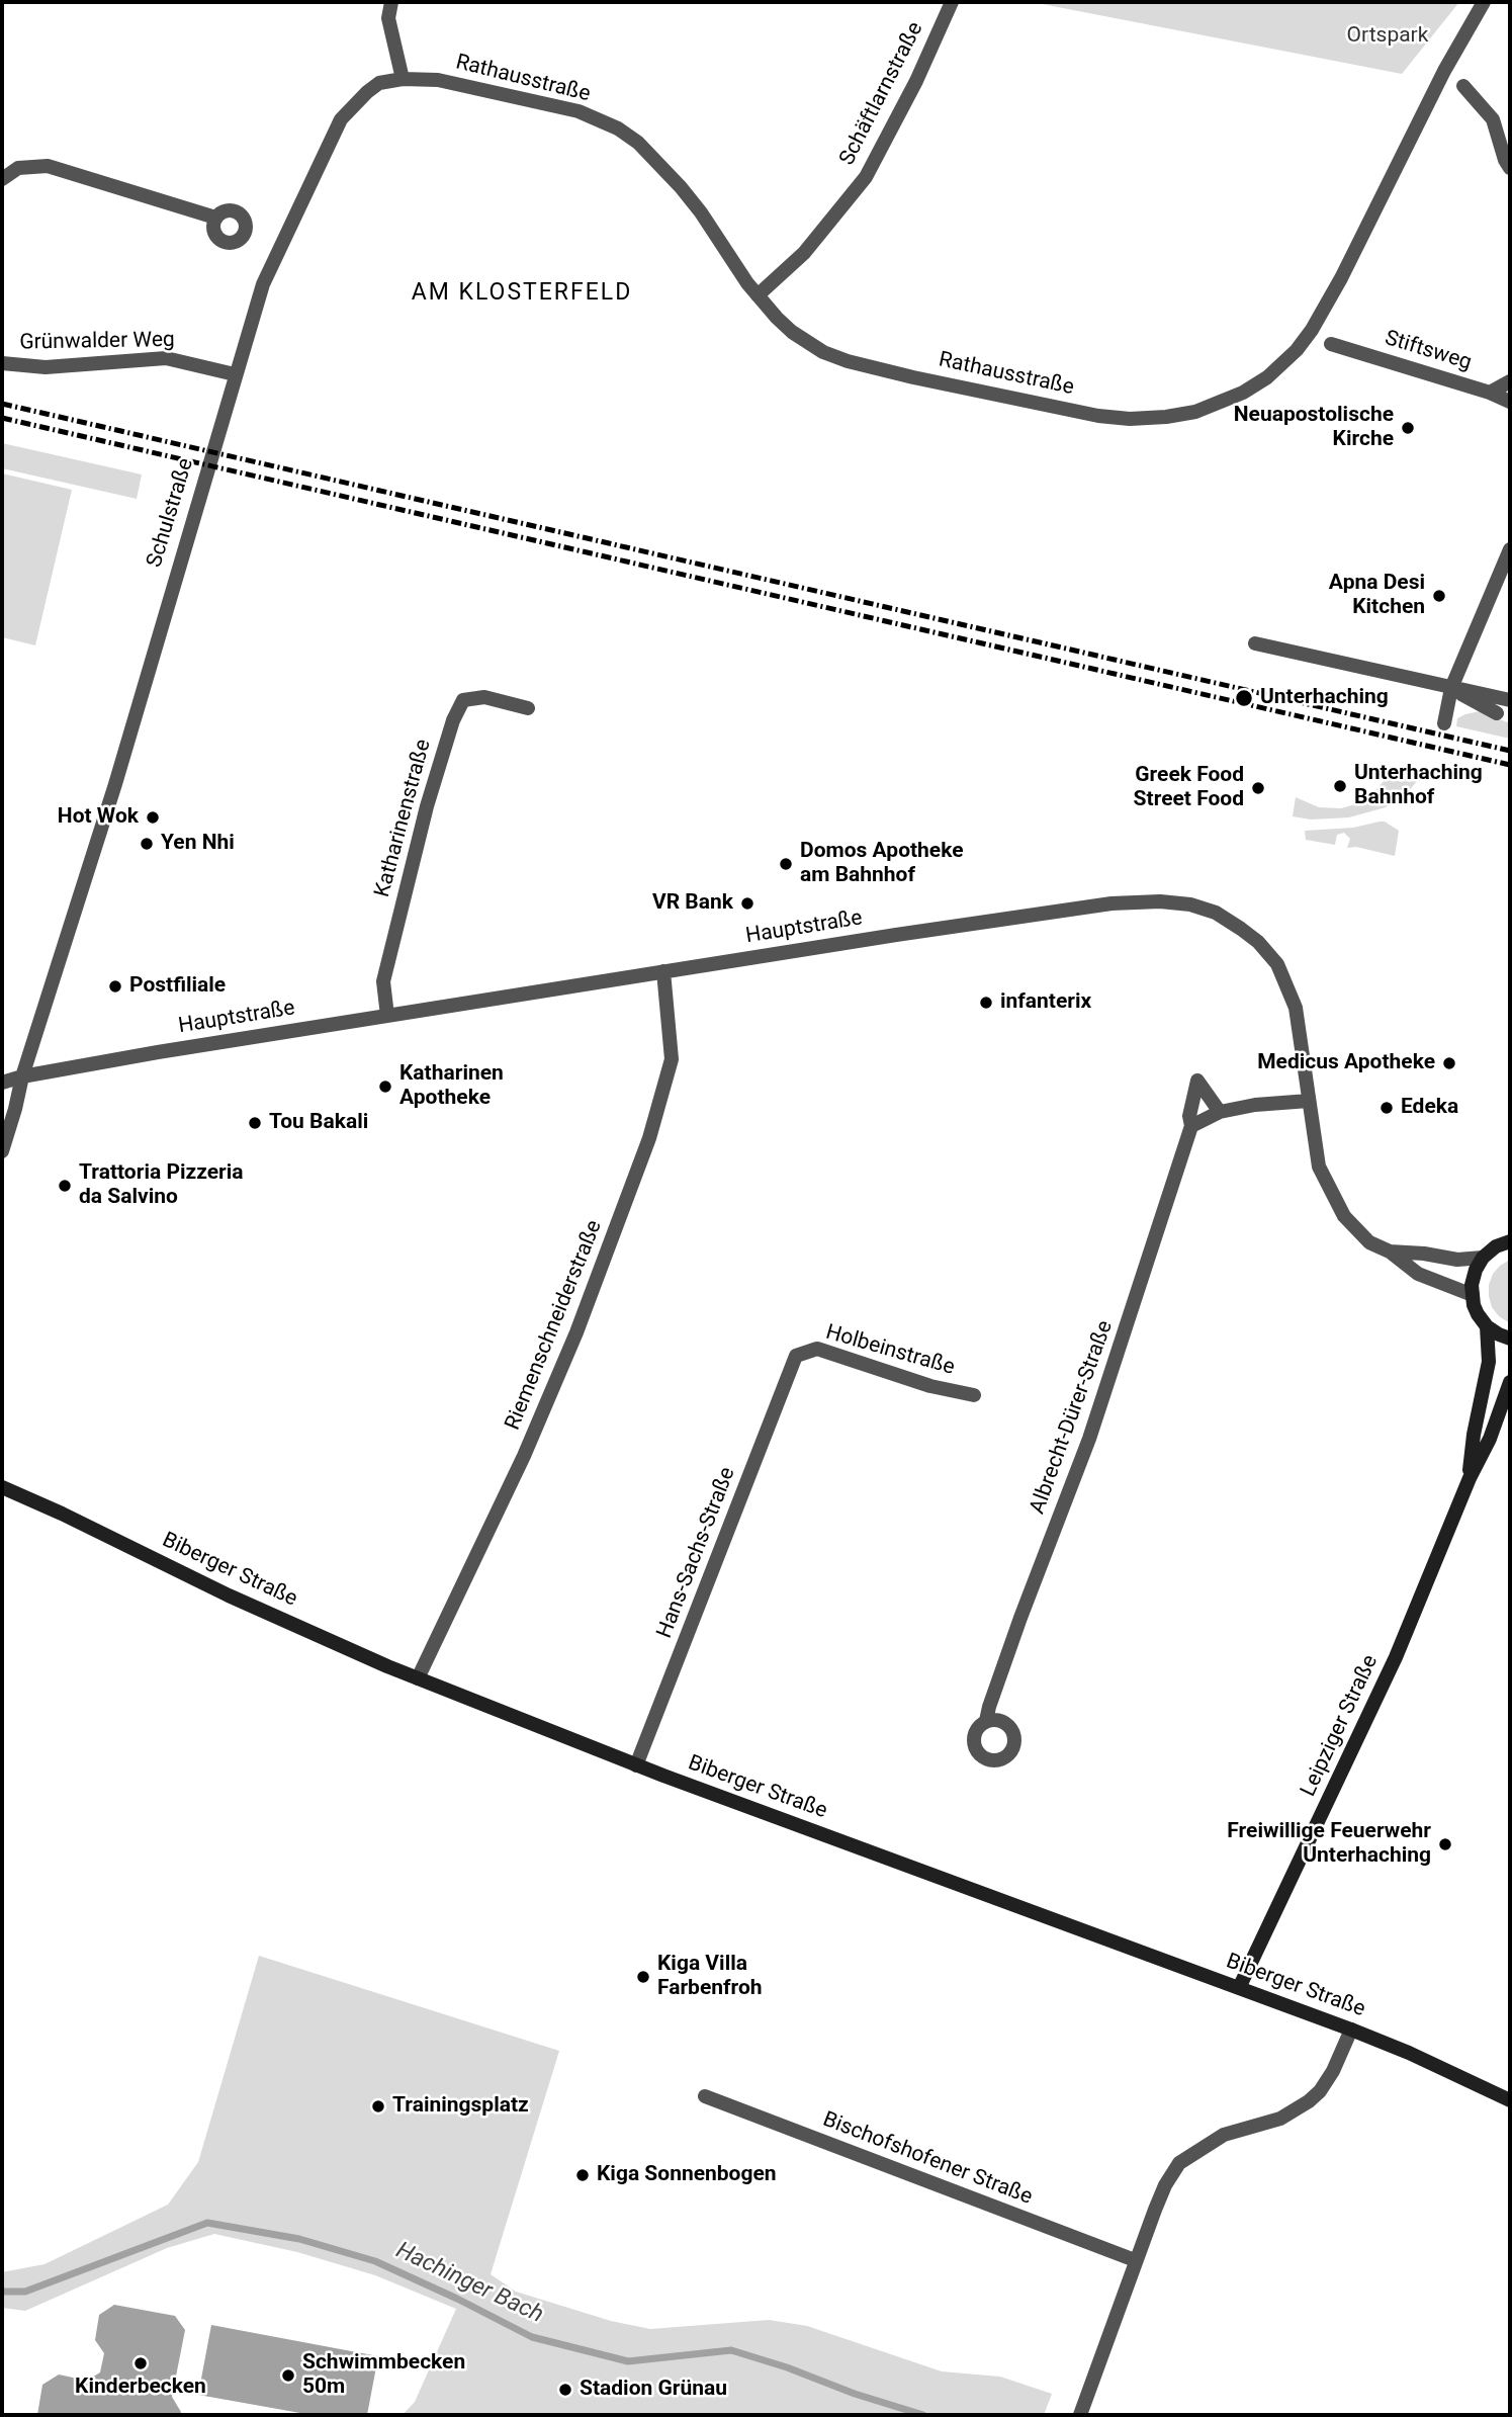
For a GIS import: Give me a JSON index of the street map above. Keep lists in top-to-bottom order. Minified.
{"streets":{"main road":["Biberger Straße","Leipziger Straße"],"street":["Rathausstraße","Schäftlarnstraße","Grünwalder Weg","Stiftsweg","Schulstraße","Katharinenstraße","Hauptstraße","Riemenschneiderstraße","Holbeinstraße","Albrecht-Dürer-Straße","Hans-Sachs-Straße","Bischofshofener Straße"]},"crossings":[["Rathausstraße","Schäftlarnstraße"],["Rathausstraße","Schulstraße"],["Grünwalder Weg","Schulstraße"],["Schulstraße","Hauptstraße"],["Katharinenstraße","Hauptstraße"],["Hauptstraße","Riemenschneiderstraße"],["Riemenschneiderstraße","Biberger Straße"],["Holbeinstraße","Hans-Sachs-Straße"],["Hans-Sachs-Straße","Biberger Straße"],["Biberger Straße","Leipziger Straße"]],"districts":["AM KLOSTERFELD"],"water":["Hachinger Bach"],"parks":["Ortspark"],"places":["Neuapostolische Kirche","Apna Desi Kitchen","Unterhaching","Unterhaching Bahnhof","Greek Food Street Food","Hot Wok","Yen Nhi","Domos Apotheke am Bahnhof","VR Bank","Postfiliale","infanterix","Medicus Apotheke","Katharinen Apotheke","Edeka","Tou Bakali","Trattoria Pizzeria da Salvino","Freiwillige Feuerwehr Unterhaching","Kiga Villa Farbenfroh","Trainingsplatz","Kiga Sonnenbogen","Kinderbecken","Schwimmbecken 50m","Stadion Grünau"]}
